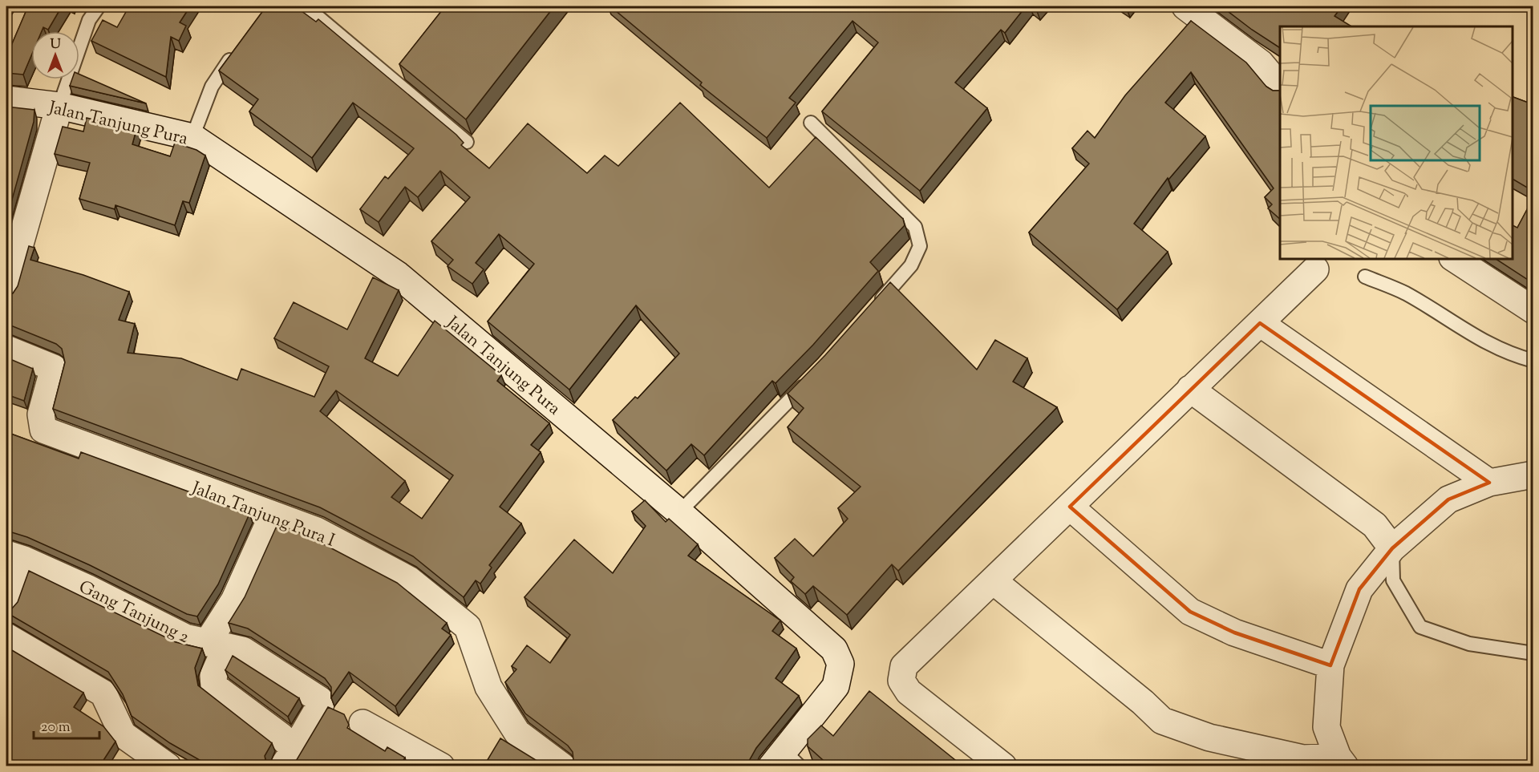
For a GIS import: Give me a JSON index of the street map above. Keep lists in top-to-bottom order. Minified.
{"streets":{"street":["Jalan Tanjung Pura","Jalan Tanjung Pura I","Gang Tanjung 2"]},"scale_bar":"20 m","north":"top"}
